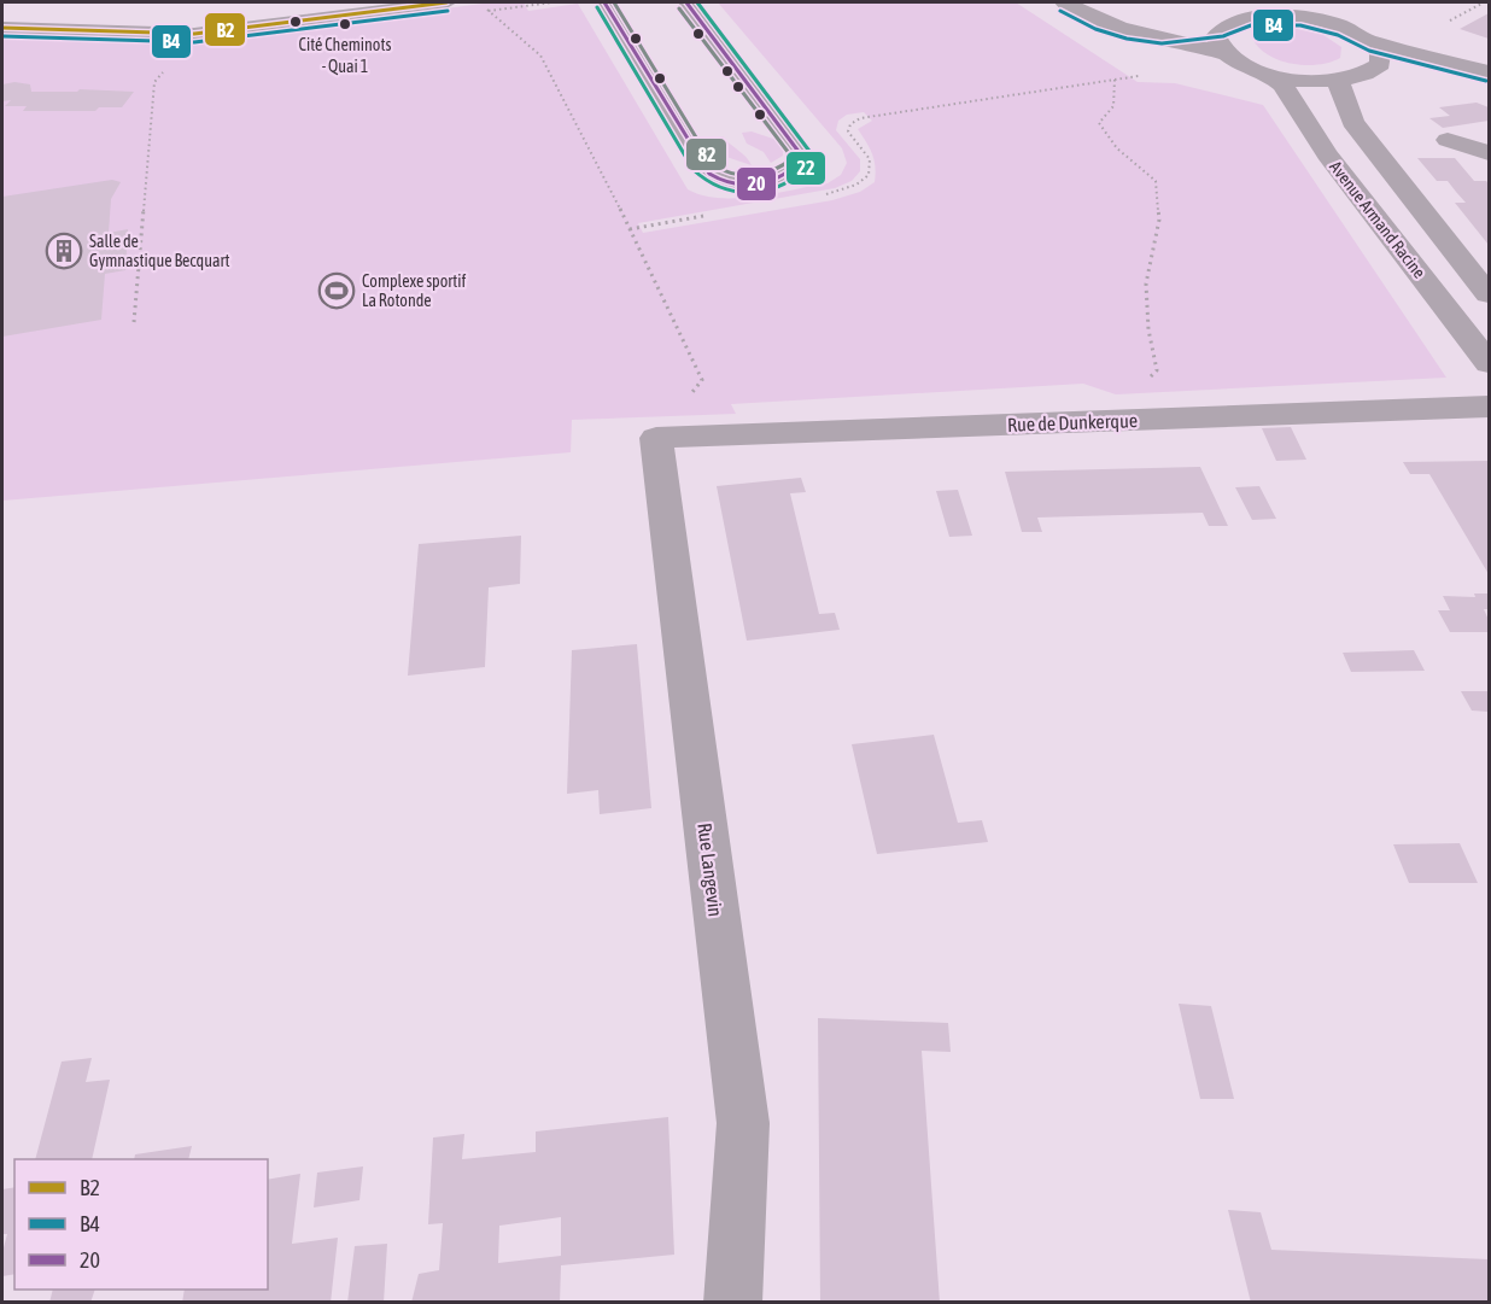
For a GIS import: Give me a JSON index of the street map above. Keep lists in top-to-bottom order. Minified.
{"streets":{"street":["Avenue Armand Racine","Rue de Dunkerque","Rue Langevin"]},"crossings":[["Rue de Dunkerque","Rue Langevin"]],"places":{"other":["Cité Cheminots - Quai 1"],"building":["Salle de Gymnastique Becquart"],"sports":["Complexe sportif La Rotonde"]},"lines":["transit line B2","transit line 20","transit line 22","transit line 82","transit line B4"],"legend":["B2","B4","20"]}
